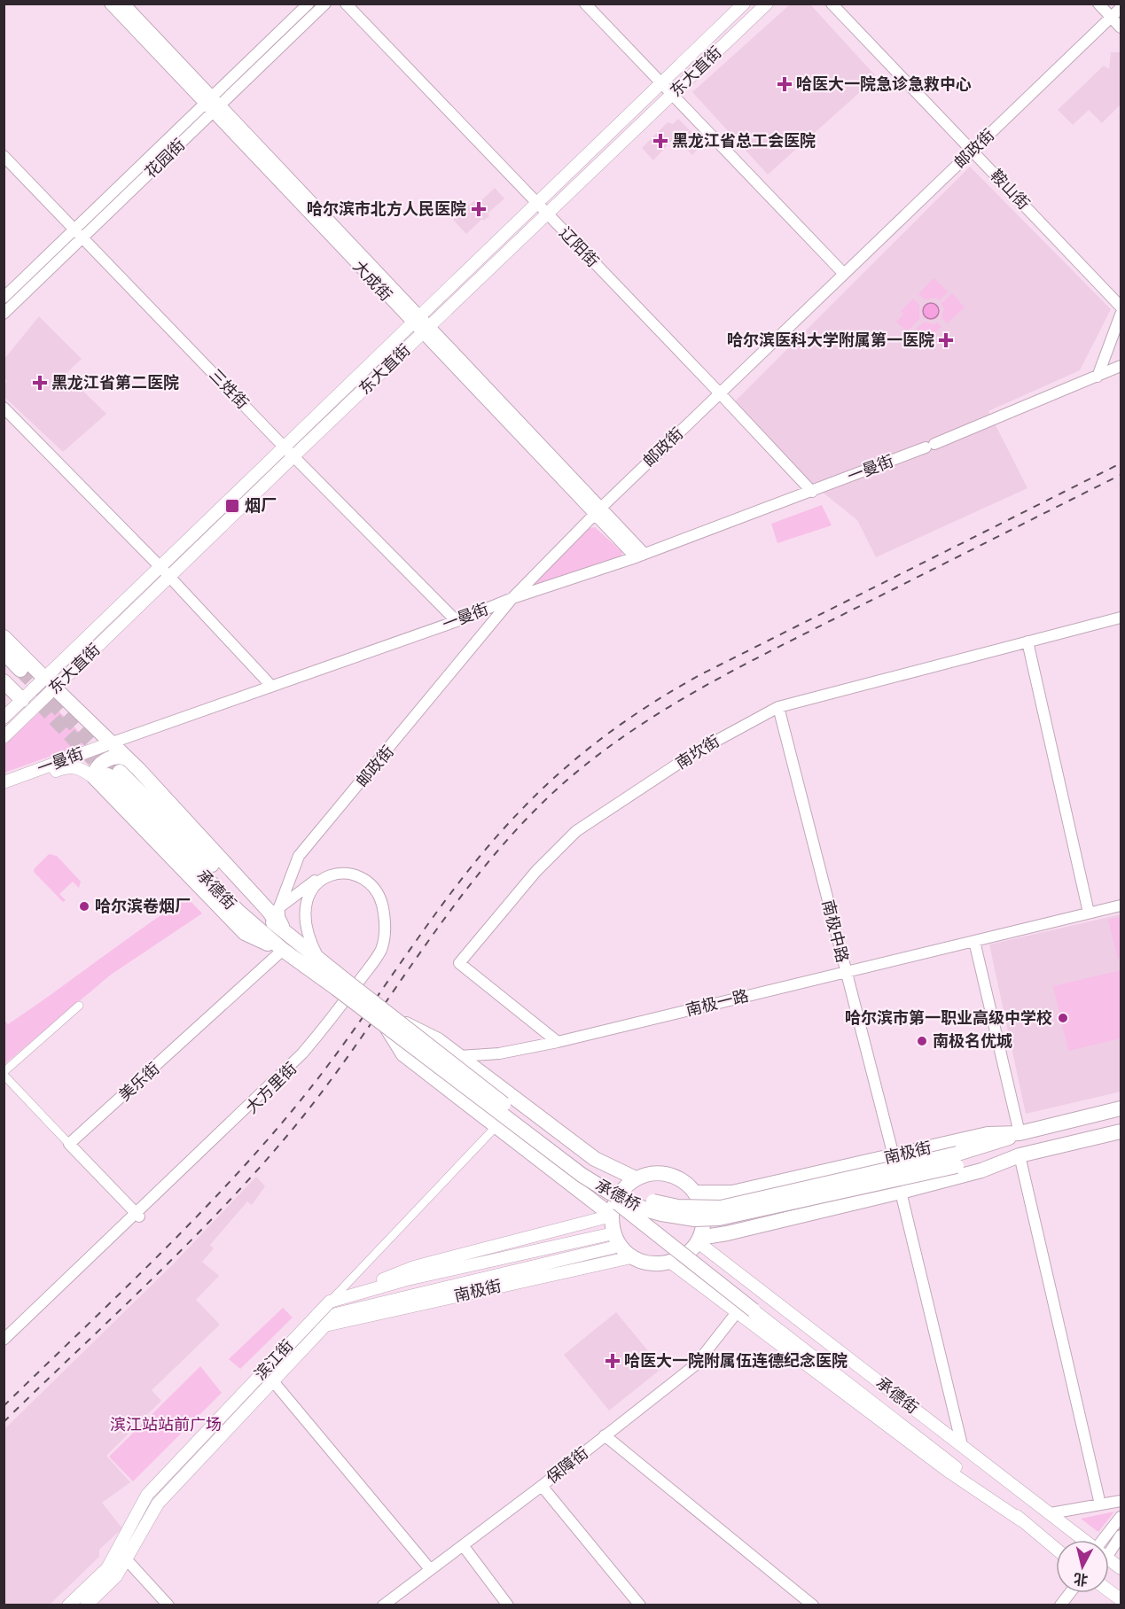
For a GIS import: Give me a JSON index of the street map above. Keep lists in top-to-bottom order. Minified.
{"streets":{"highway":["承德街","南极街","承德桥"],"main road":["东大直街","一曼街","滨江街"],"street":["邮政街","花园街","鞍山街","辽阳街","大成街","三姓街","南坎街","南极中路","南极一路","美乐街","大方里街","保障街"]},"crossings":[["东大直街","辽阳街"],["东大直街","大成街"],["东大直街","三姓街"],["邮政街","鞍山街"],["邮政街","辽阳街"],["邮政街","大成街"],["邮政街","一曼街"],["邮政街","大方里街"],["花园街","大成街"],["花园街","三姓街"],["辽阳街","一曼街"],["大成街","一曼街"],["三姓街","一曼街"],["一曼街","承德街"],["南坎街","南极中路"],["南坎街","南极一路"],["承德街","美乐街"],["承德街","大方里街"],["承德街","南极街"],["承德街","承德桥"],["南极中路","南极一路"],["南极中路","南极街"],["南极街","滨江街"]],"parks":["滨江站站前广场"],"places":{"health":["哈医大一院急诊急救中心","黑龙江省总工会医院","哈尔滨市北方人民医院","哈尔滨医科大学附属第一医院","黑龙江省第二医院","哈医大一院附属伍连德纪念医院"],"transit":["烟厂"],"other":["哈尔滨卷烟厂","哈尔滨市第一职业高级中学校","南极名优城"]},"north":"bottom"}
